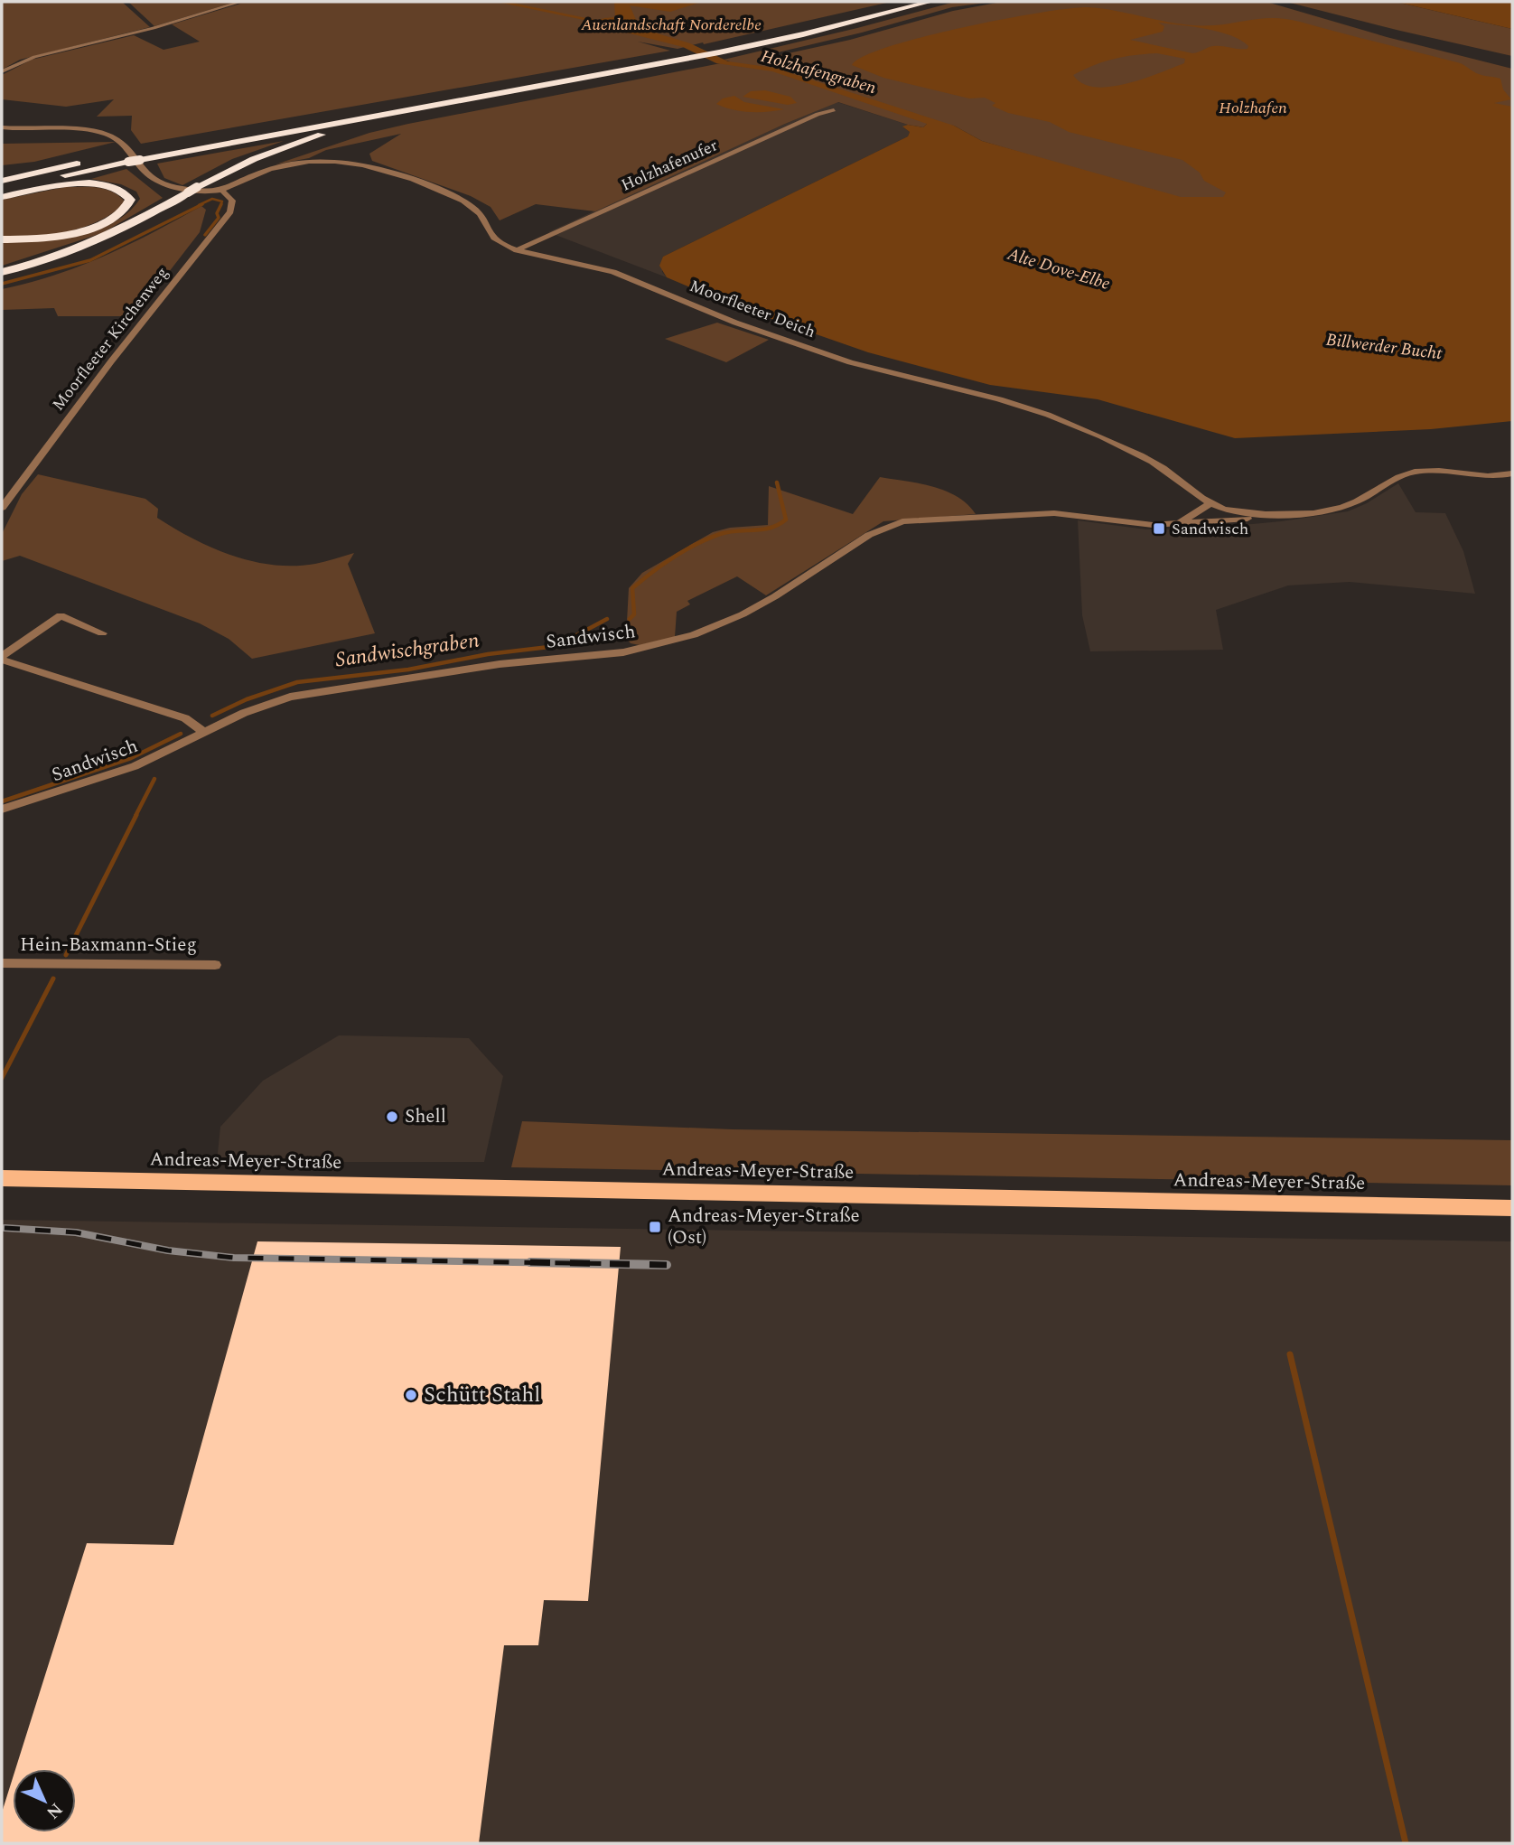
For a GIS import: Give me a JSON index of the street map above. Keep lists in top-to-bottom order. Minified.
{"streets":{"main road":["Andreas-Meyer-Straße"],"street":["Holzhafenufer","Moorfleeter Deich","Moorfleeter Kirchenweg","Sandwisch","Hein-Baxmann-Stieg"]},"crossings":[["Holzhafenufer","Moorfleeter Deich"],["Moorfleeter Deich","Moorfleeter Kirchenweg"],["Moorfleeter Deich","Sandwisch"]],"water":["Holzhafengraben","Alte Dove-Elbe","Billwerder Bucht","Sandwischgraben"],"parks":["Auenlandschaft Norderelbe","Holzhafen"],"places":{"transit":["Sandwisch","Andreas-Meyer-Straße (Ost)"],"other":["Shell","Schütt Stahl"]},"north":"bottom right"}
